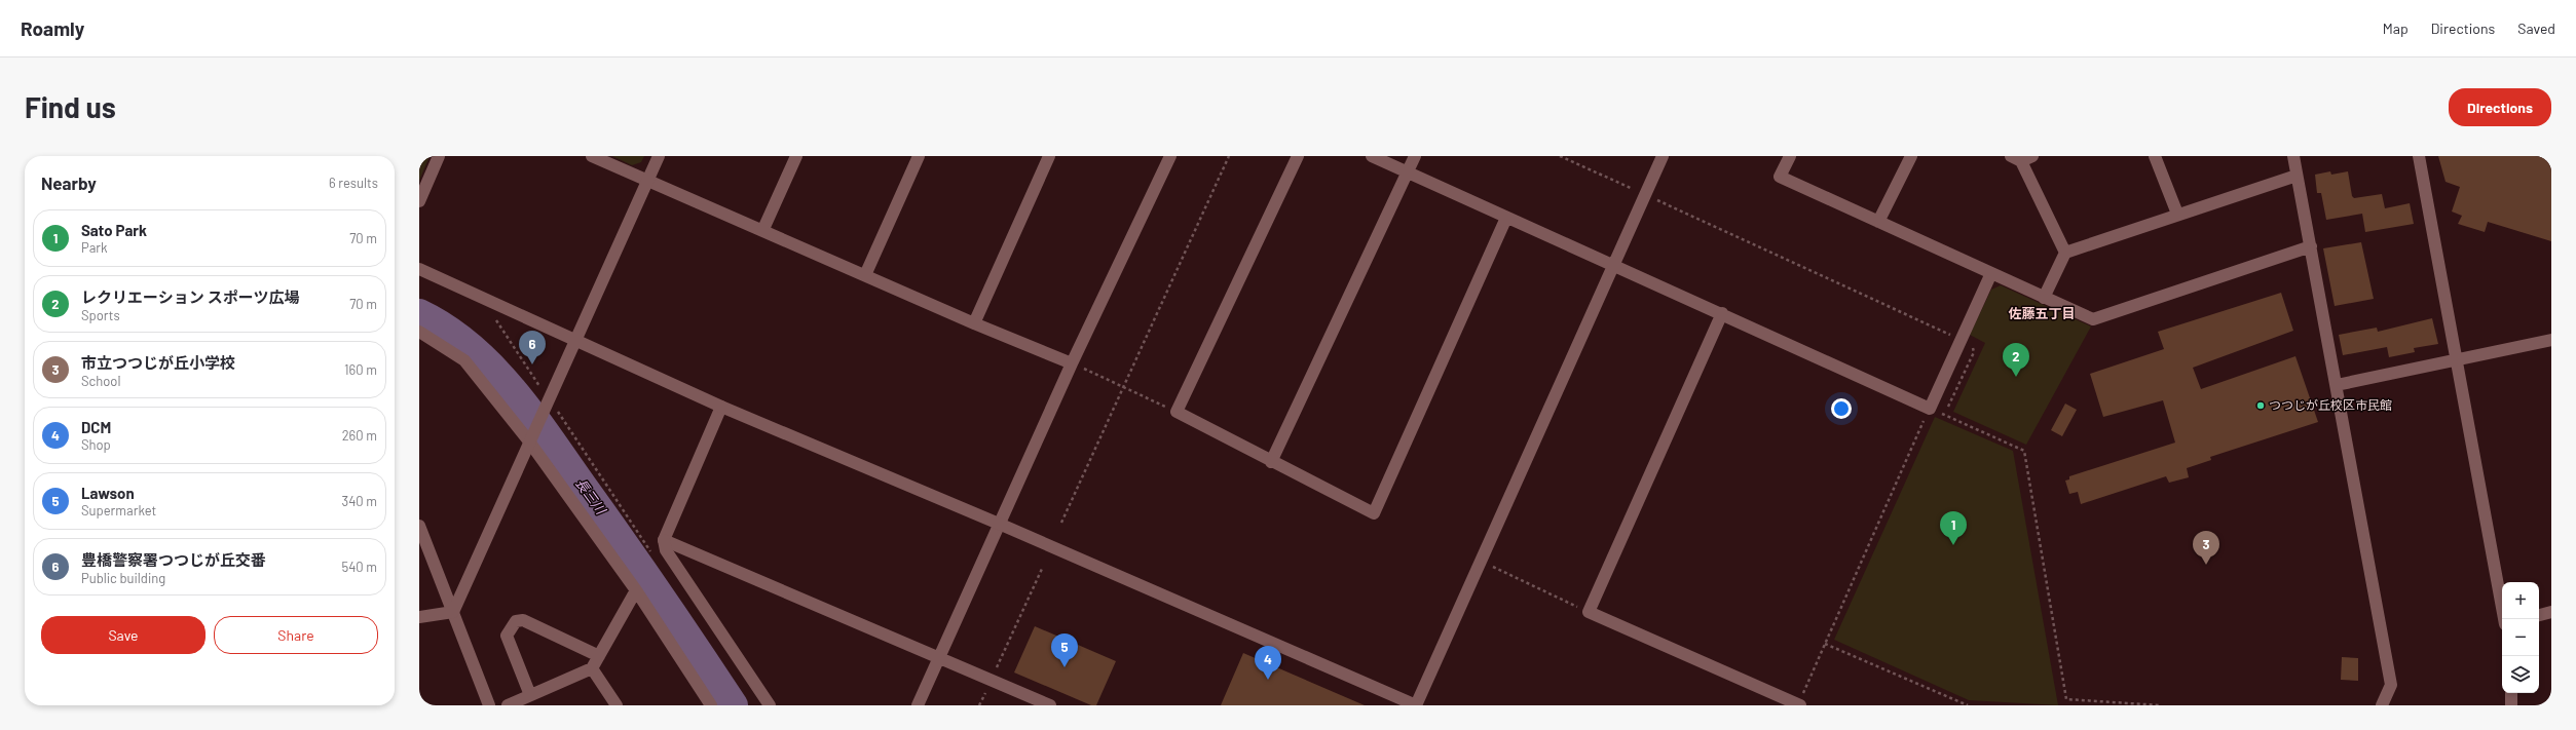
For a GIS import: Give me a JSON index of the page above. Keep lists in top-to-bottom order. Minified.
{"districts":["佐藤五丁目"],"water":["長三川"],"places":["つつじが丘校区市民館"],"page":{"header":"Roamly","nav":["Map","Directions","Saved"],"buttons":["Directions",["Save","Share"]],"title":"Find us","heading":["Nearby","6 results"],"list":[{"mark":"1","name":"Sato Park","note":"Park","value":"70 m"},{"mark":"2","name":"レクリエーション スポーツ広場","note":"Sports","value":"70 m"},{"mark":"3","name":"市立つつじが丘小学校","note":"School","value":"160 m"},{"mark":"4","name":"DCM","note":"Shop","value":"260 m"},{"mark":"5","name":"Lawson","note":"Supermarket","value":"340 m"},{"mark":"6","name":"豊橋警察署つつじが丘交番","note":"Public building","value":"540 m"}],"pins":["6","2","1","3","5","4"],"map_buttons":["+","−"]}}
